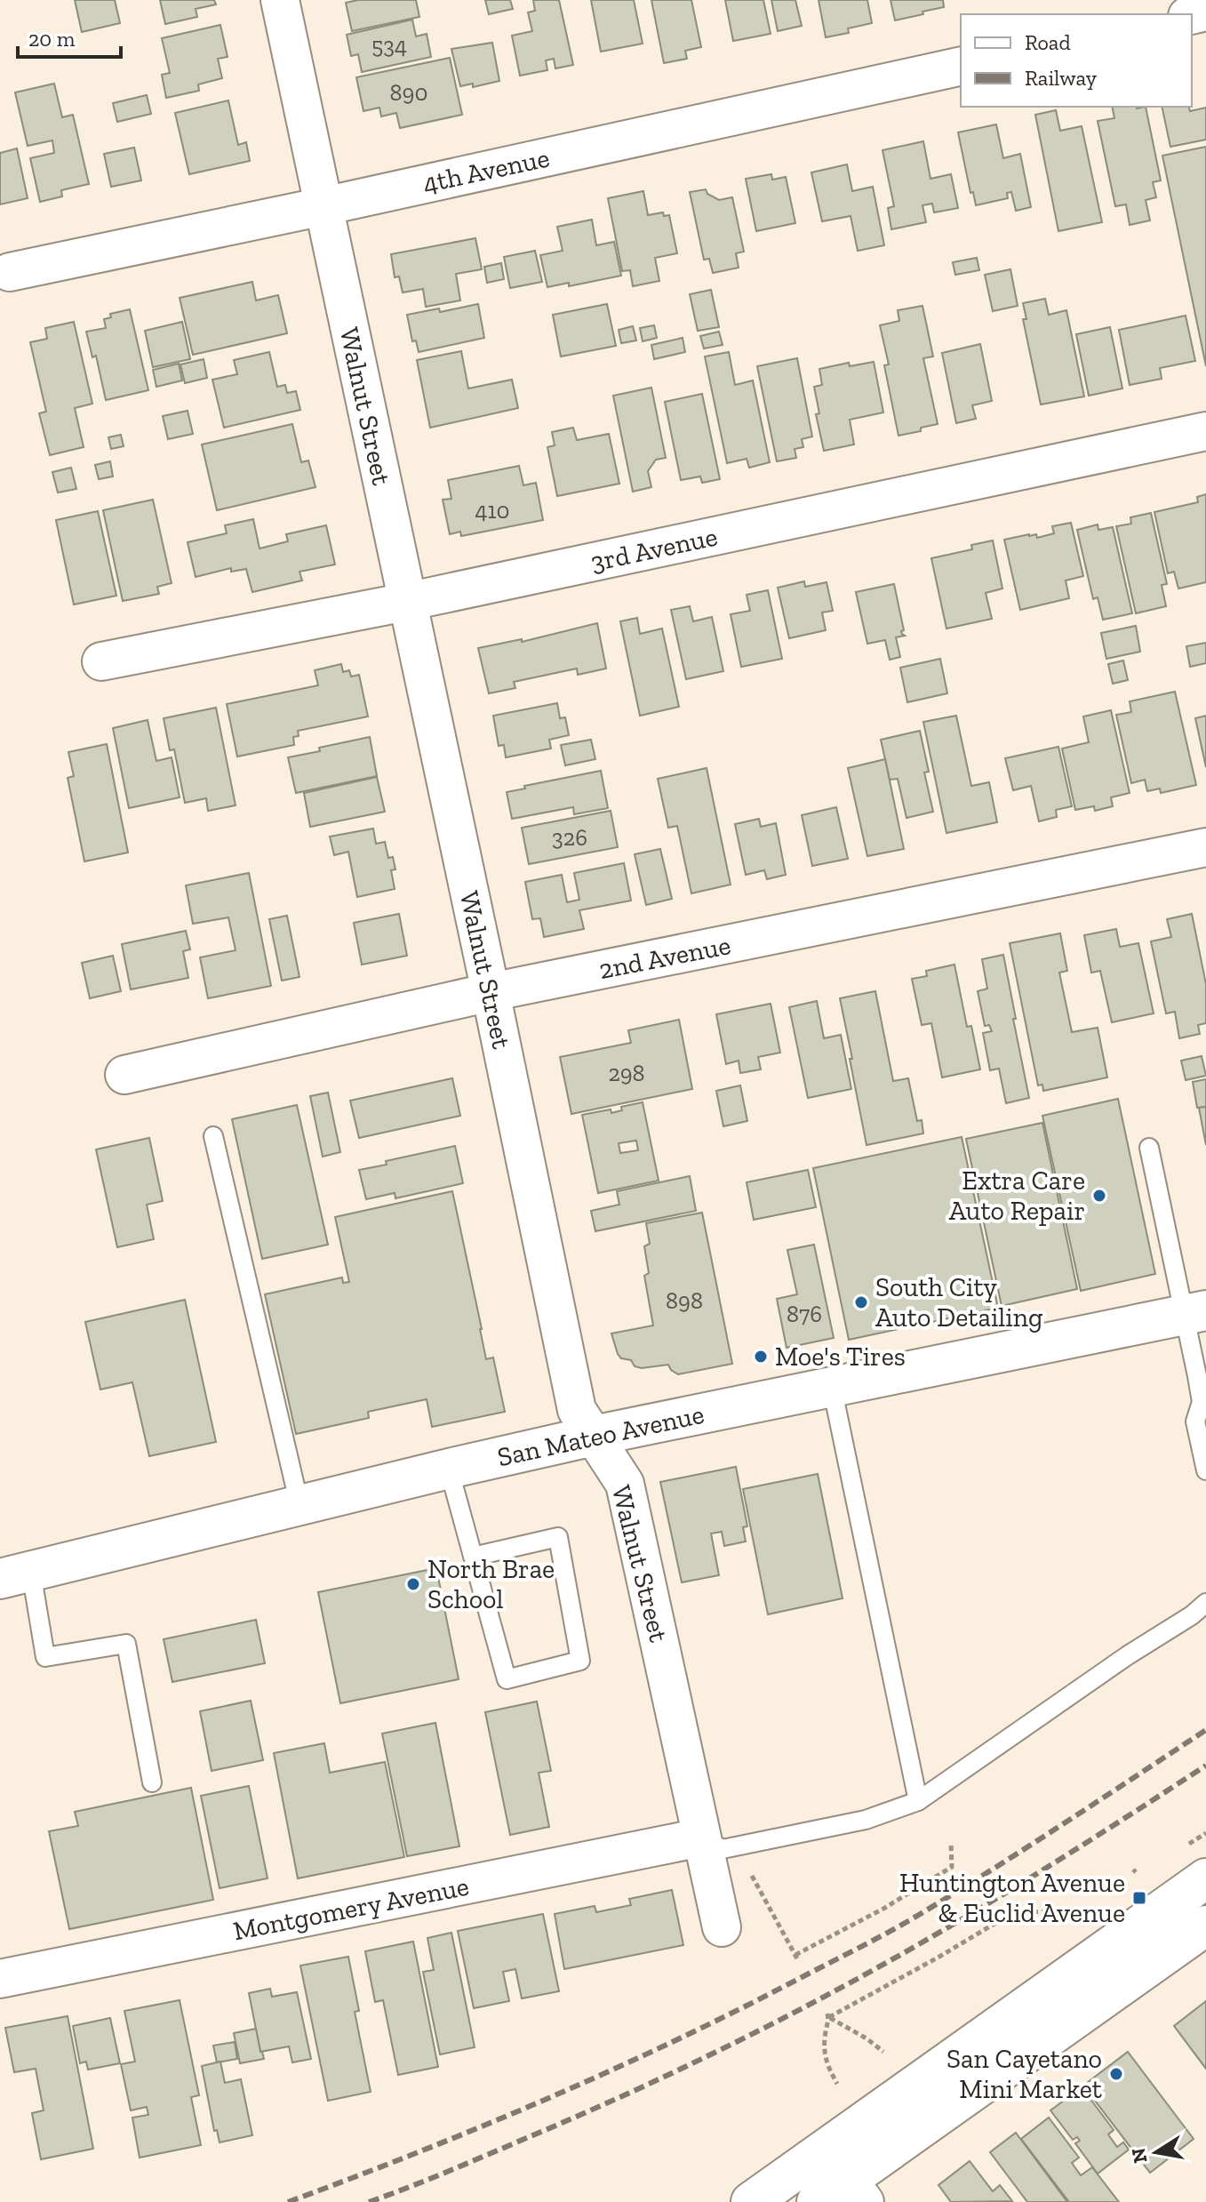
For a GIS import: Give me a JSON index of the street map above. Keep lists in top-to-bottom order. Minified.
{"streets":{"main road":["San Mateo Avenue"],"street":["4th Avenue","Walnut Street","3rd Avenue","2nd Avenue","Montgomery Avenue"]},"crossings":[["4th Avenue","Walnut Street"],["Walnut Street","3rd Avenue"],["Walnut Street","2nd Avenue"],["Walnut Street","San Mateo Avenue"],["Walnut Street","Montgomery Avenue"]],"places":{"other":["Extra Care Auto Repair","South City Auto Detailing","Moe's Tires","North Brae School","San Cayetano Mini Market"],"transit":["Huntington Avenue & Euclid Avenue"]},"house_numbers":["534","890","410","326","298","898","876"],"legend":["Road","Railway"],"scale_bar":"20 m","north":"left"}
